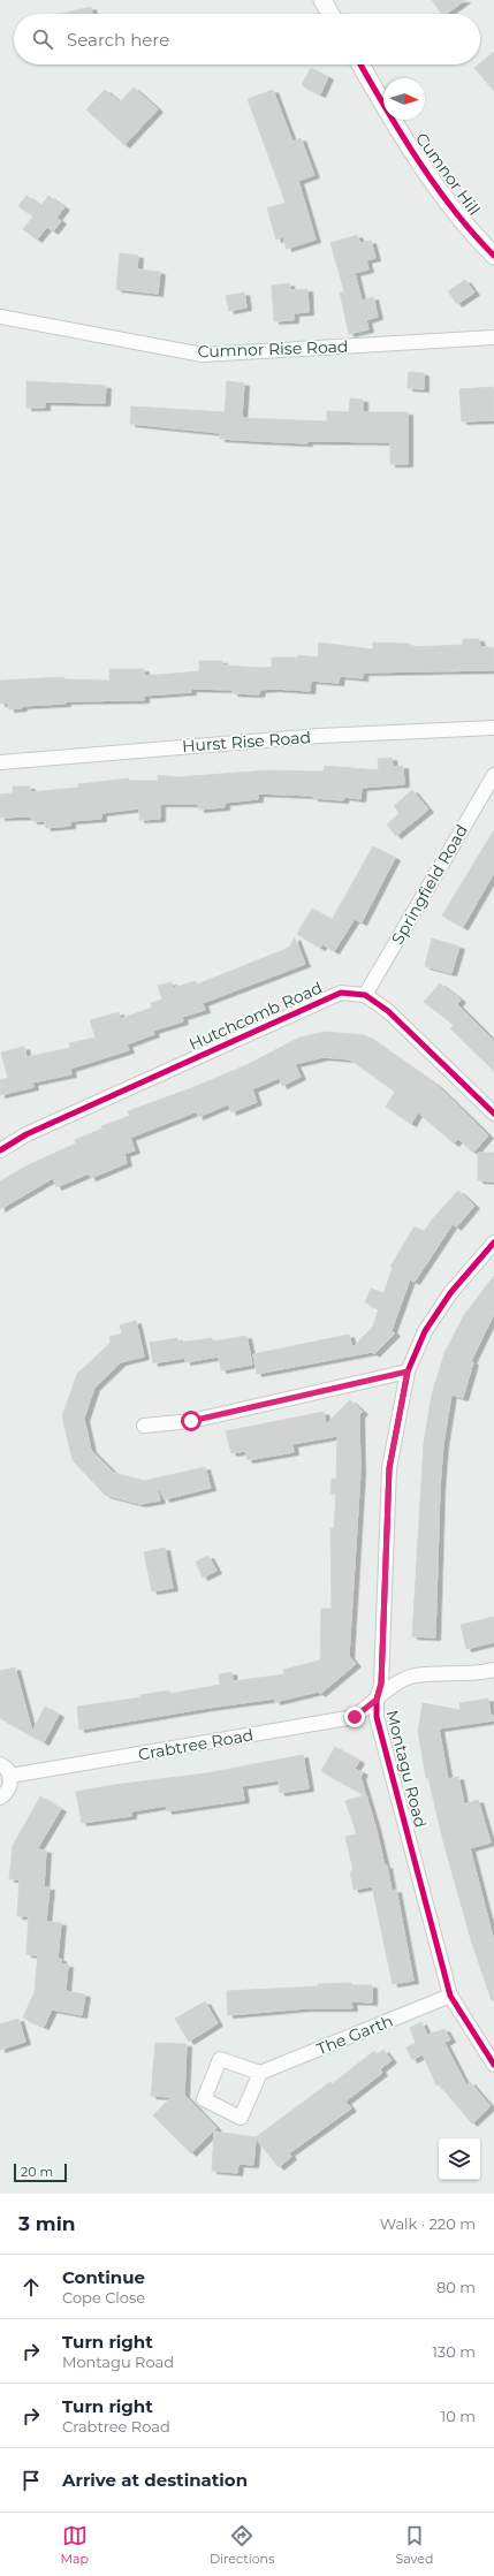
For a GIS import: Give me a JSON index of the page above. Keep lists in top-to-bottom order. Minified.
{"streets":{"street":["Cumnor Hill","Cumnor Rise Road","Hurst Rise Road","Springfield Road","Hutchcomb Road","Crabtree Road","Montagu Road","The Garth"]},"crossings":[["Springfield Road","Hutchcomb Road"],["Crabtree Road","Montagu Road"],["Montagu Road","The Garth"]],"scale_bar":"20 m","north":"right","page":{"search":"Search here","scale":"20 m","heading":["3 min","Walk · 220 m"],"list":[["Continue","Cope Close","80 m"],["Turn right","Montagu Road","130 m"],["Turn right","Crabtree Road","10 m"],"Arrive at destination"],"nav":["Map","Directions","Saved"]}}
